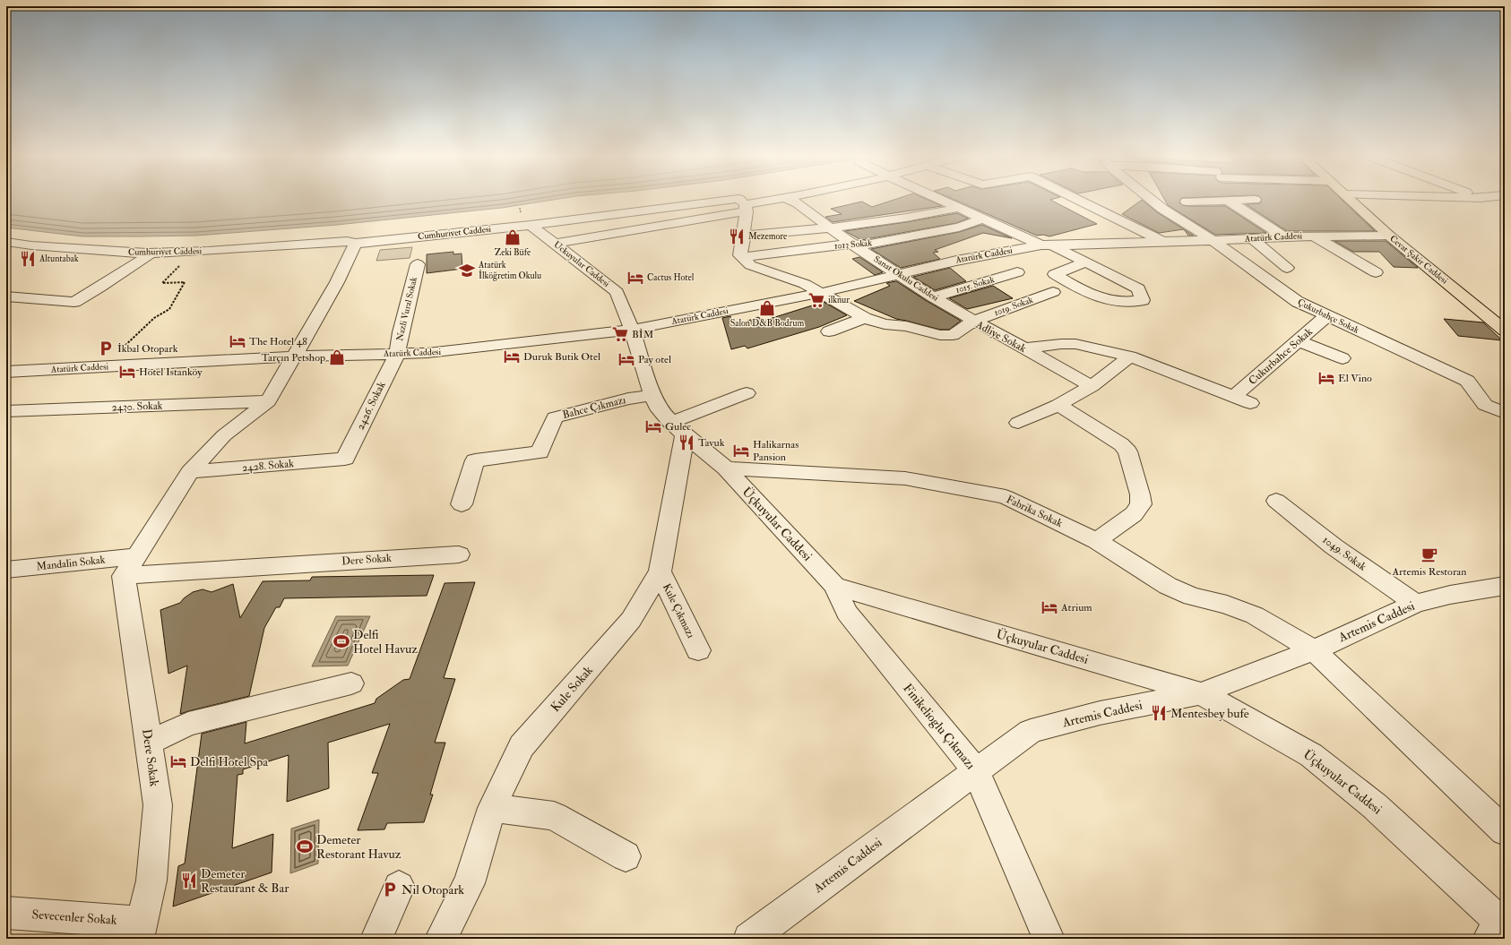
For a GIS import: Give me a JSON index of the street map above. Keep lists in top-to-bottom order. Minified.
{"streets":{"main road":["Cevat Şakir Caddesi"],"street":["Cumhuriyet Caddesi","Atatürk Caddesi","1013 Sokak","Uckuyular Caddesi","Sanat Okulu Caddesi","1015. Sokak","1019. Sokak","Nazli Vural Sokak","Çukurbahçe Sokak","Adliye Sokak","Cukurbahce Sokak","2426. Sokak","2430. Sokak","Bahce Çıkmazı","2428. Sokak","Fabrika Sokak","Üçkuyular Caddesi","1049. Sokak","Dere Sokak","Mandalin Sokak","Kule Çıkmazı","Artemis Caddesi","Kule Sokak","Finikelioglu Çıkmazı","Sevecenler Sokak"]},"crossings":[["Cumhuriyet Caddesi","Uckuyular Caddesi"],["Atatürk Caddesi","Cevat Şakir Caddesi"],["Atatürk Caddesi","Uckuyular Caddesi"],["Atatürk Caddesi","Sanat Okulu Caddesi"],["Atatürk Caddesi","Nazli Vural Sokak"],["Atatürk Caddesi","Çukurbahçe Sokak"],["Atatürk Caddesi","Adliye Sokak"],["Atatürk Caddesi","2426. Sokak"],["Atatürk Caddesi","Üçkuyular Caddesi"],["1013 Sokak","Sanat Okulu Caddesi"],["1013 Sokak","Adliye Sokak"],["Uckuyular Caddesi","Üçkuyular Caddesi"],["Sanat Okulu Caddesi","1015. Sokak"],["Sanat Okulu Caddesi","1019. Sokak"],["Sanat Okulu Caddesi","Adliye Sokak"],["1019. Sokak","Adliye Sokak"],["Nazli Vural Sokak","2426. Sokak"],["Çukurbahçe Sokak","Cukurbahce Sokak"],["2426. Sokak","2428. Sokak"],["Bahce Çıkmazı","Üçkuyular Caddesi"],["Fabrika Sokak","Üçkuyular Caddesi"],["Fabrika Sokak","Artemis Caddesi"],["Üçkuyular Caddesi","Artemis Caddesi"],["Üçkuyular Caddesi","Kule Sokak"],["Üçkuyular Caddesi","Finikelioglu Çıkmazı"],["1049. Sokak","Artemis Caddesi"],["Dere Sokak","Mandalin Sokak"],["Dere Sokak","Sevecenler Sokak"],["Kule Çıkmazı","Kule Sokak"],["Artemis Caddesi","Finikelioglu Çıkmazı"]],"places":{"restaurant":["Mezemore","Altuntabak","Tavuk","Mentesbey bufe","Demeter Restaurant & Bar"],"shop":["Zeki Büfe","Salon D&B Bodrum","Tarçın Petshop"],"school or university":["Atatürk İlköğretim Okulu"],"hotel":["Cactus Hotel","The Hotel 48","Duruk Butik Otel","Pay otel","Hotel Istanköy","El Vino","Gulec","Halikarnas Pansion","Atrium","Delfi Hotel Spa"],"supermarket":["ilknur","BİM"],"parking":["İkbal Otopark","Nil Otopark"],"cafe":["Artemis Restoran"],"sports":["Delfi Hotel Havuz","Demeter Restorant Havuz"]}}
